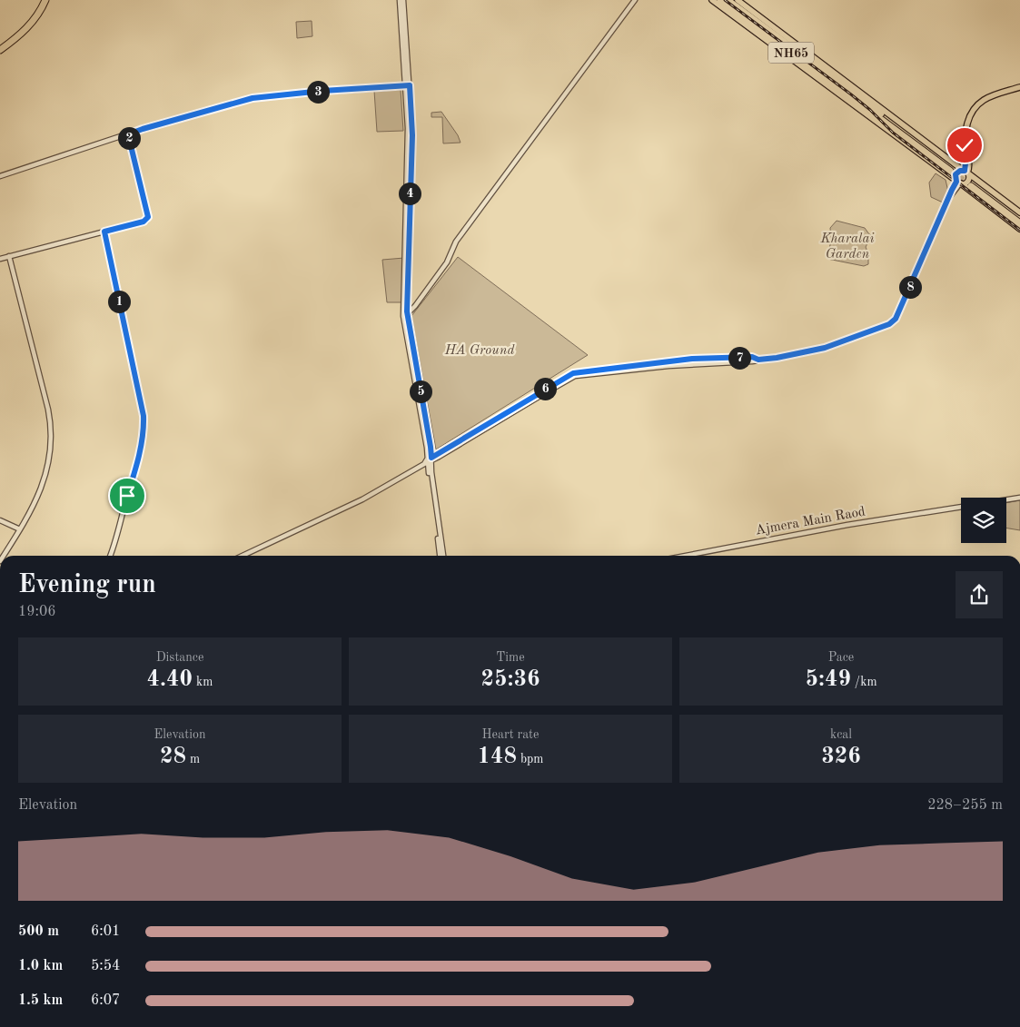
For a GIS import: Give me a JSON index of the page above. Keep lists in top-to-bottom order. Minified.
{"streets":{"highway":["NH65"],"street":["Ajmera Main Raod"]},"parks":["Kharalai Garden","HA Ground"],"page":{"pins":["3","2","4","8","1","7","6","5"],"heading":["Evening run","19:06"],"stats":[["Distance","4.40 km"],["Time","25:36"],["Pace","5:49 /km"],["Elevation","28 m"],["Heart rate","148 bpm"],["kcal","326"]],"chart":["Elevation","228–255 m"],"list":[{"name":"500 m","note":"6:01"},{"name":"1.0 km","note":"5:54"},{"name":"1.5 km","note":"6:07"}]}}
